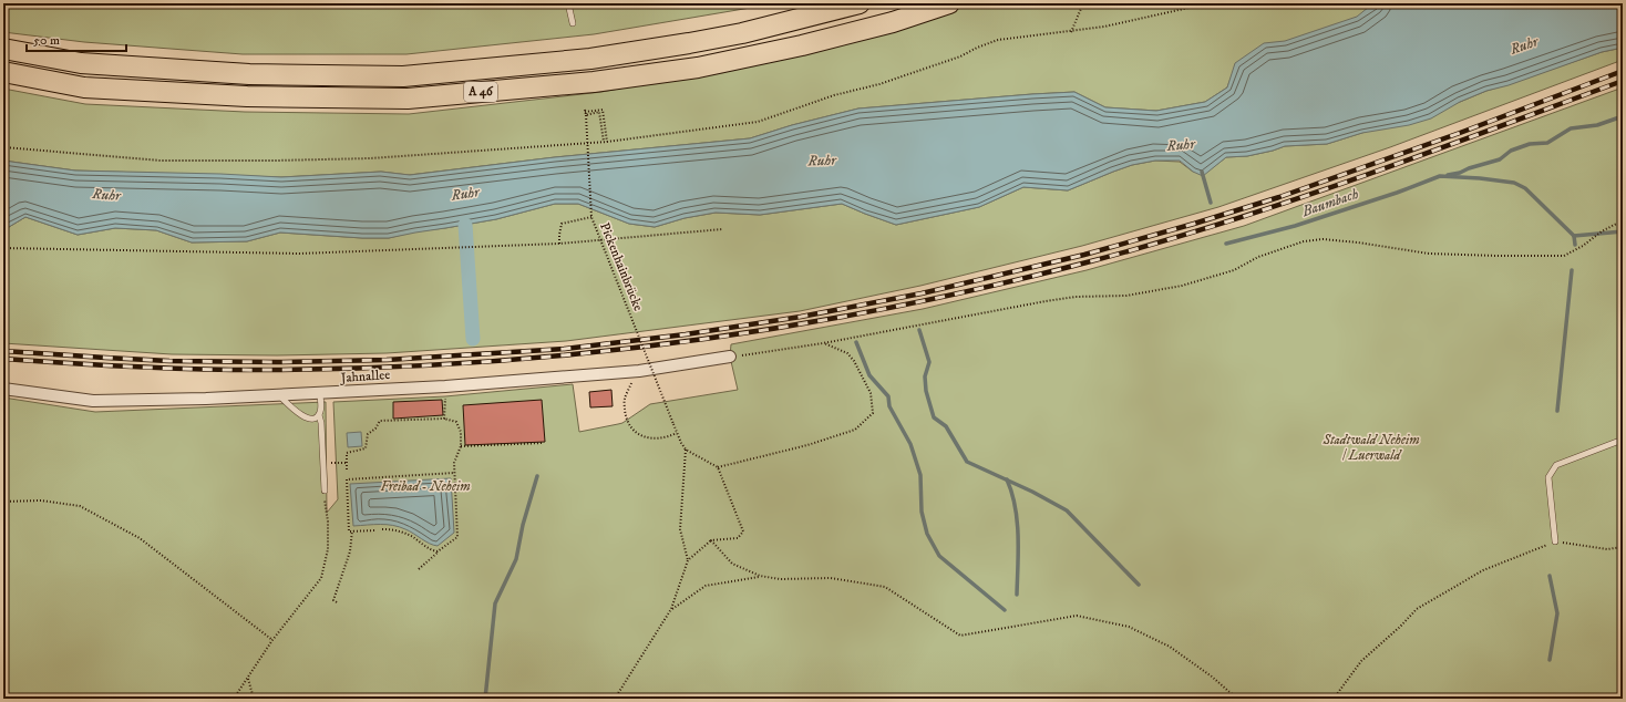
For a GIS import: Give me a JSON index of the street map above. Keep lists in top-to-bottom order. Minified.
{"streets":{"highway":["A 46"],"street":["Jahnallee"],"path":["Pickenhainbrücke"]},"water":["Ruhr","Baumbach"],"parks":["Stadtwald Neheim / Luerwald","Freibad - Neheim"],"scale_bar":"50 m"}
